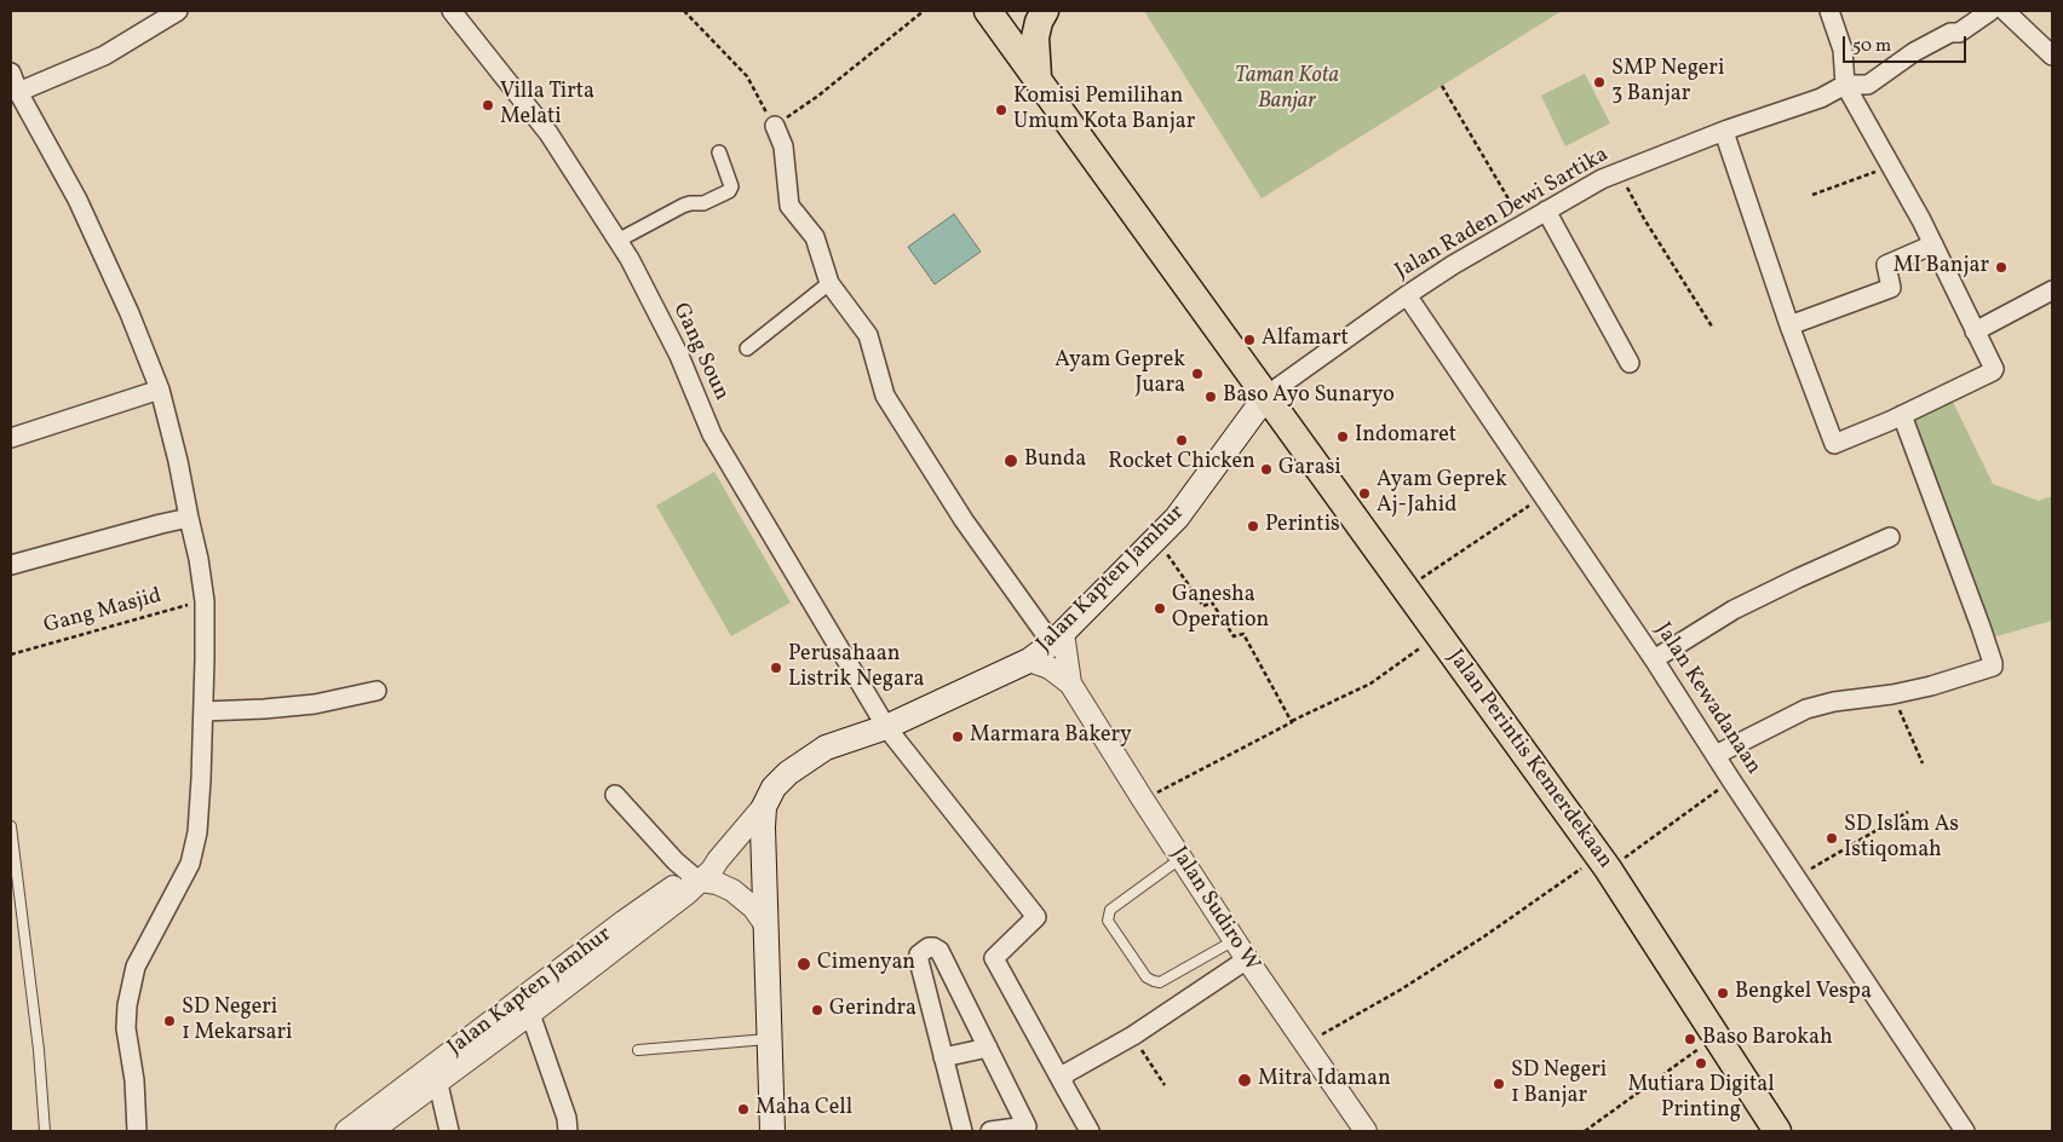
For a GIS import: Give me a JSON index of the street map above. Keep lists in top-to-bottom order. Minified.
{"streets":{"main road":["Jalan Kapten Jamhur","Jalan Perintis Kemerdekaan"],"street":["Jalan Raden Dewi Sartika","Gang Soun","Jalan Kewadanaan","Jalan Sudiro W"],"path":["Gang Masjid"]},"crossings":[["Jalan Raden Dewi Sartika","Jalan Kapten Jamhur"],["Jalan Raden Dewi Sartika","Jalan Kewadanaan"],["Jalan Raden Dewi Sartika","Jalan Perintis Kemerdekaan"],["Gang Soun","Jalan Kapten Jamhur"],["Jalan Kapten Jamhur","Jalan Perintis Kemerdekaan"]],"parks":["Taman Kota Banjar"],"places":["SMP Negeri 3 Banjar","Villa Tirta Melati","Komisi Pemilihan Umum Kota Banjar","MI Banjar","Alfamart","Ayam Geprek Juara","Baso Ayo Sunaryo","Indomaret","Rocket Chicken","Bunda","Garasi","Ayam Geprek Aj-Jahid","Perintis","Ganesha Operation","Perusahaan Listrik Negara","Marmara Bakery","SD Islam As Istiqomah","Cimenyan","Bengkel Vespa","Gerindra","SD Negeri 1 Mekarsari","Baso Barokah","Mutiara Digital Printing","Mitra Idaman","SD Negeri 1 Banjar","Maha Cell"],"scale_bar":"50 m"}
